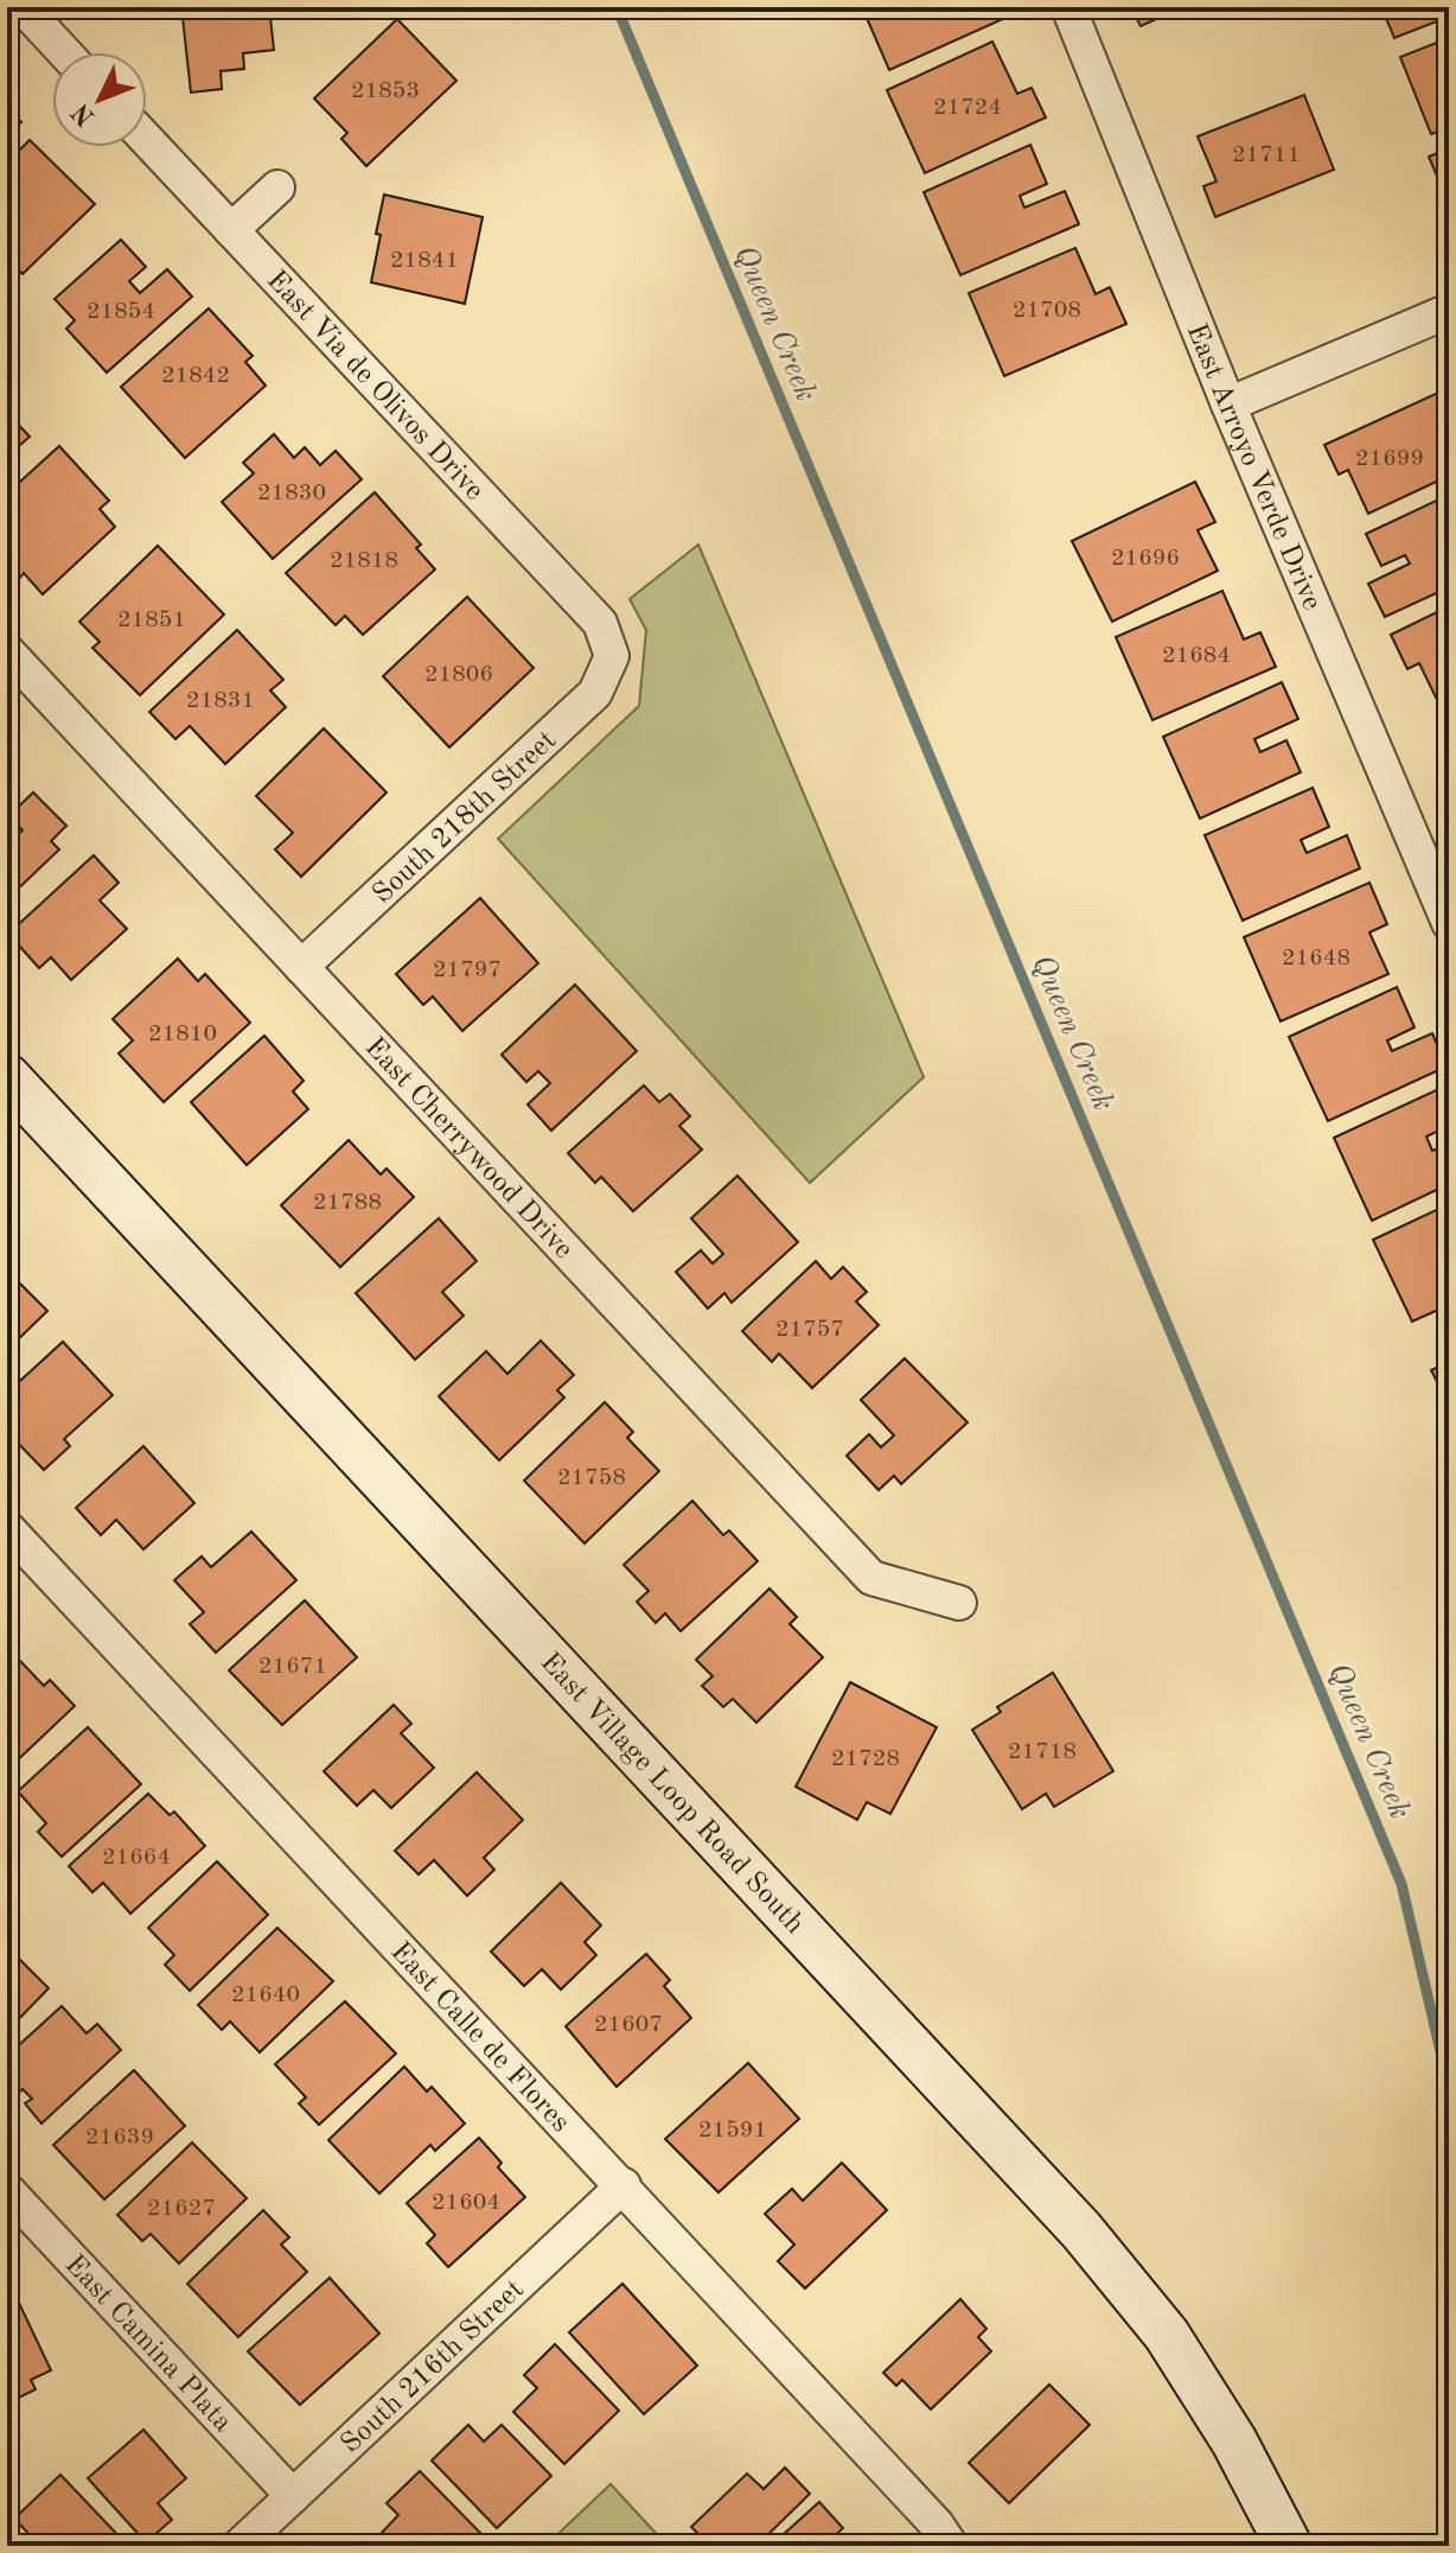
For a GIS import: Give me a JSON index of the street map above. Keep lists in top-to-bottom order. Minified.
{"streets":{"street":["East Via de Olivos Drive","East Arroyo Verde Drive","South 218th Street","East Cherrywood Drive","East Village Loop Road South","East Calle de Flores","East Camina Plata","South 216th Street"]},"crossings":[["East Via de Olivos Drive","South 218th Street"],["South 218th Street","East Cherrywood Drive"],["East Calle de Flores","South 216th Street"],["East Camina Plata","South 216th Street"]],"water":["Queen Creek"],"house_numbers":["21853","21724","21711","21841","21708","21854","21842","21699","21830","21696","21818","21851","21684","21806","21831","21648","21797","21810","21788","21757","21758","21671","21718","21728","21664","21640","21607","21591","21639","21604","21627"],"north":"bottom left"}
